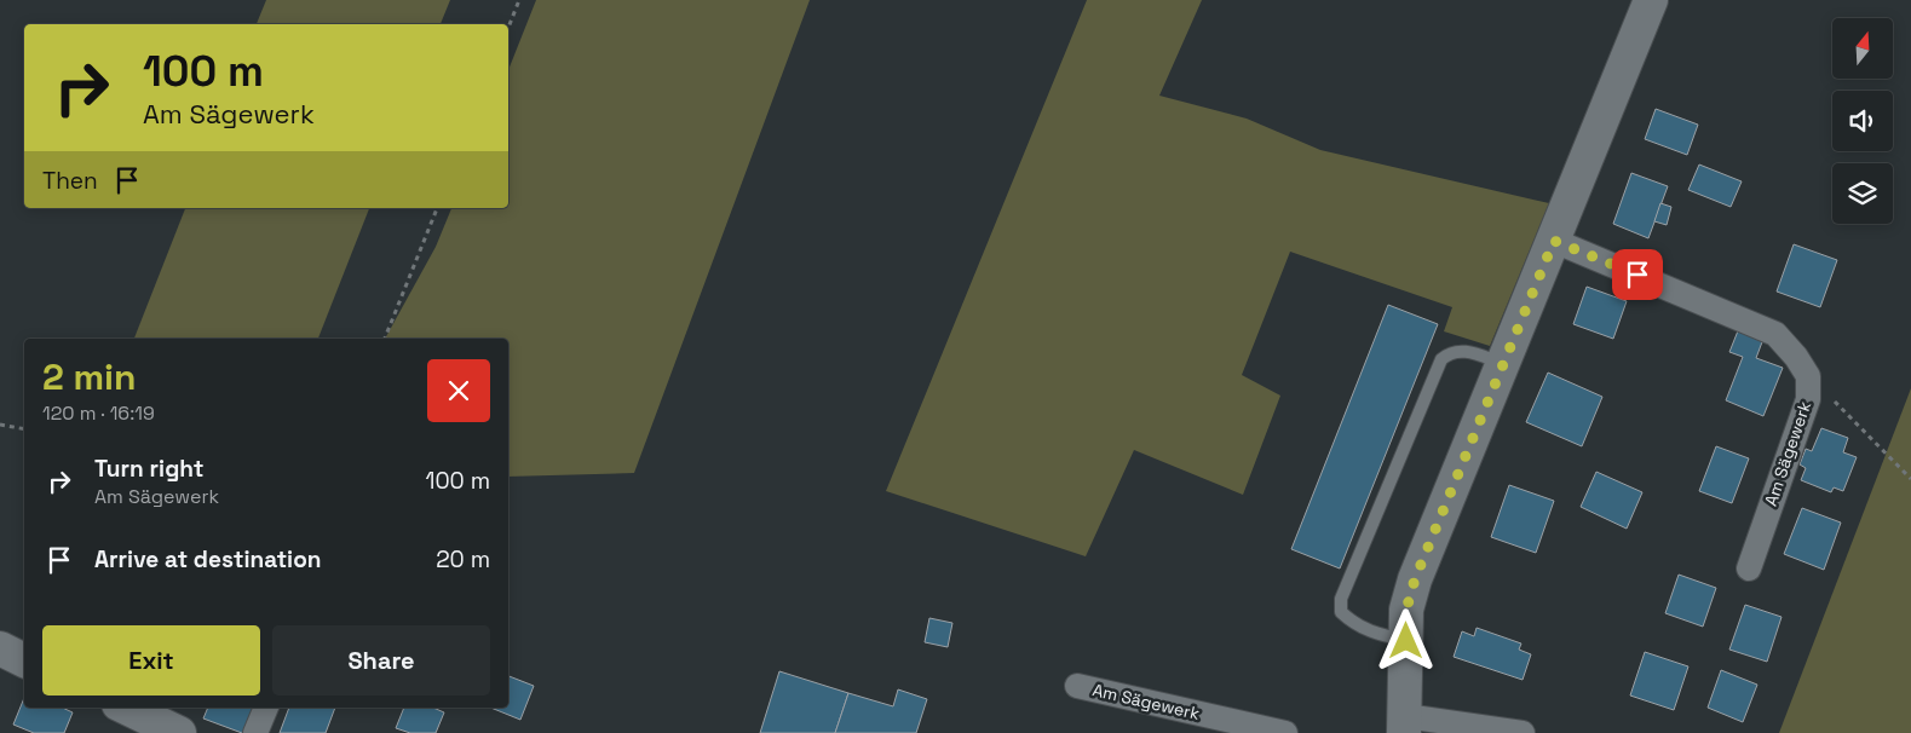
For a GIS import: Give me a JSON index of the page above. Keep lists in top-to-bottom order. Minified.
{"streets":{"street":["Am Sägewerk"]},"north":"top","page":{"turn":["100 m","Am Sägewerk"],"then":"Then","heading":["2 min","120 m · 16:19"],"list":[{"name":"Turn right","note":"Am Sägewerk","value":"100 m"},{"name":"Arrive at destination","value":"20 m"}],"buttons":["Exit","Share"]}}
